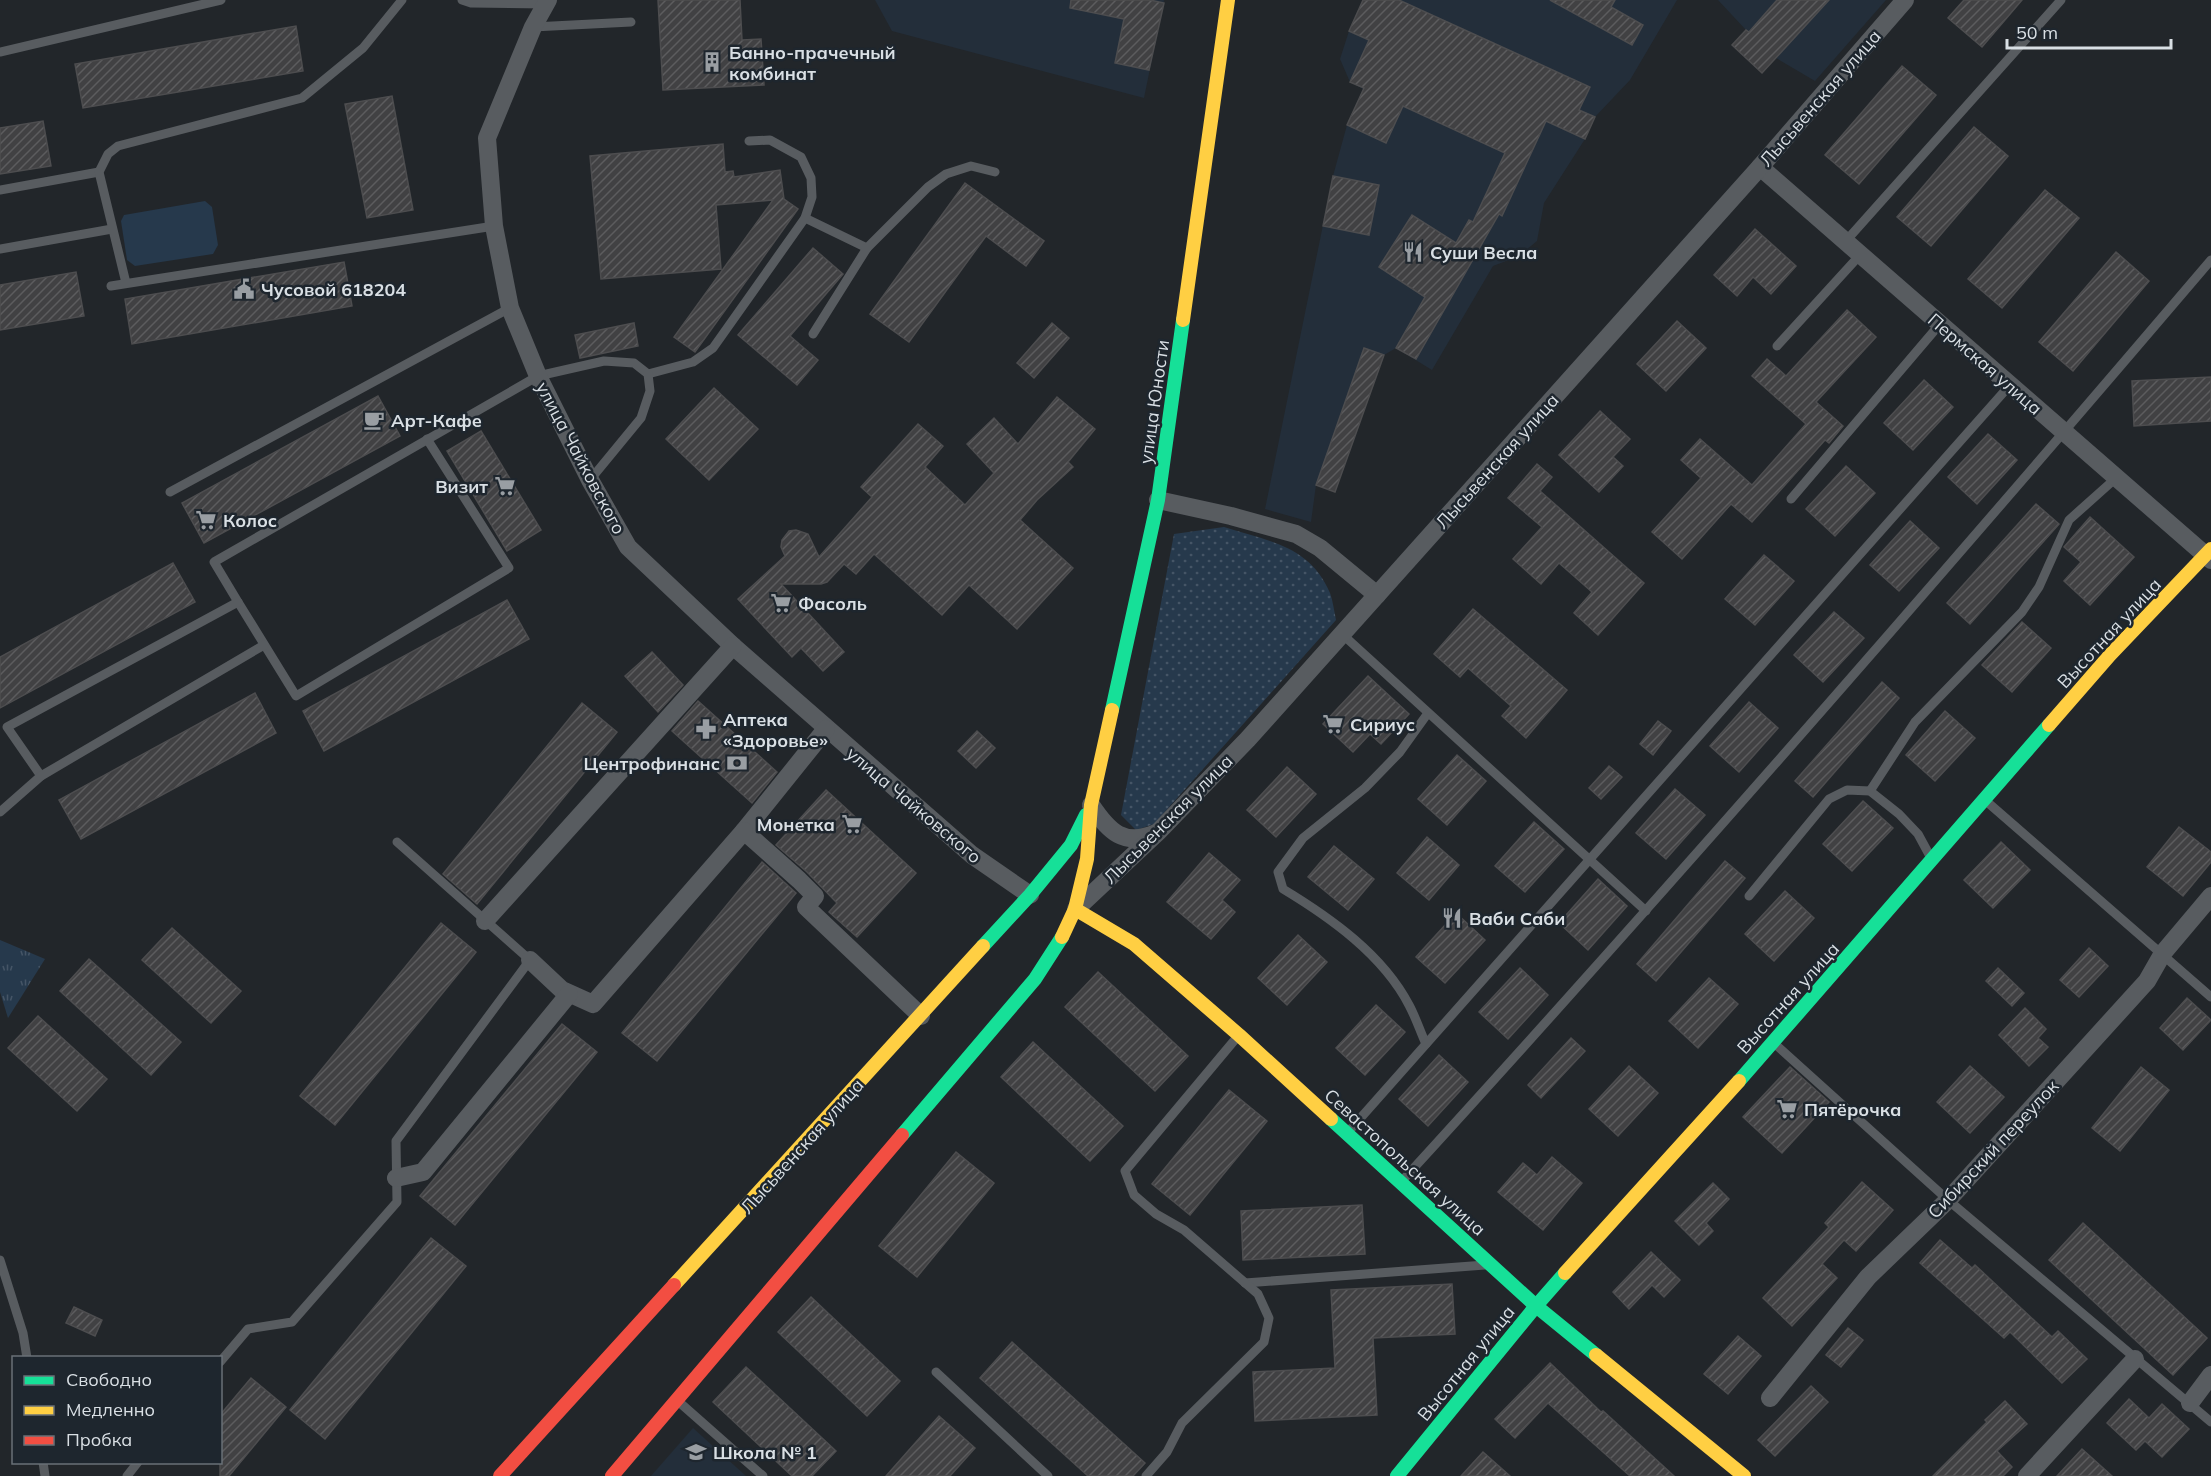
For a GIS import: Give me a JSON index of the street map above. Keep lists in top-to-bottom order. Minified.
{"streets":{"main road":["Лысьвенская улица","улица Юности","Высотная улица","Севастопольская улица"],"street":["Пермская улица","улица Чайковского","Сибирский переулок"]},"crossings":[["Лысьвенская улица","Пермская улица"],["Лысьвенская улица","улица Юности"],["Лысьвенская улица","улица Чайковского"],["Лысьвенская улица","Севастопольская улица"],["Пермская улица","Высотная улица"],["Высотная улица","Севастопольская улица"]],"places":{"building":["Банно-прачечный комбинат"],"restaurant":["Суши Весла","Ваби Саби"],"public building":["Чусовой 618204"],"cafe":["Арт-Кафе"],"supermarket":["Визит","Колос","Фасоль","Сириус","Монетка","Пятёрочка"],"pharmacy":["Аптека «Здоровье»"],"bank":["Центрофинанс"],"school or university":["Школа № 1"]},"legend":["Свободно","Медленно","Пробка"],"scale_bar":"50 m"}
